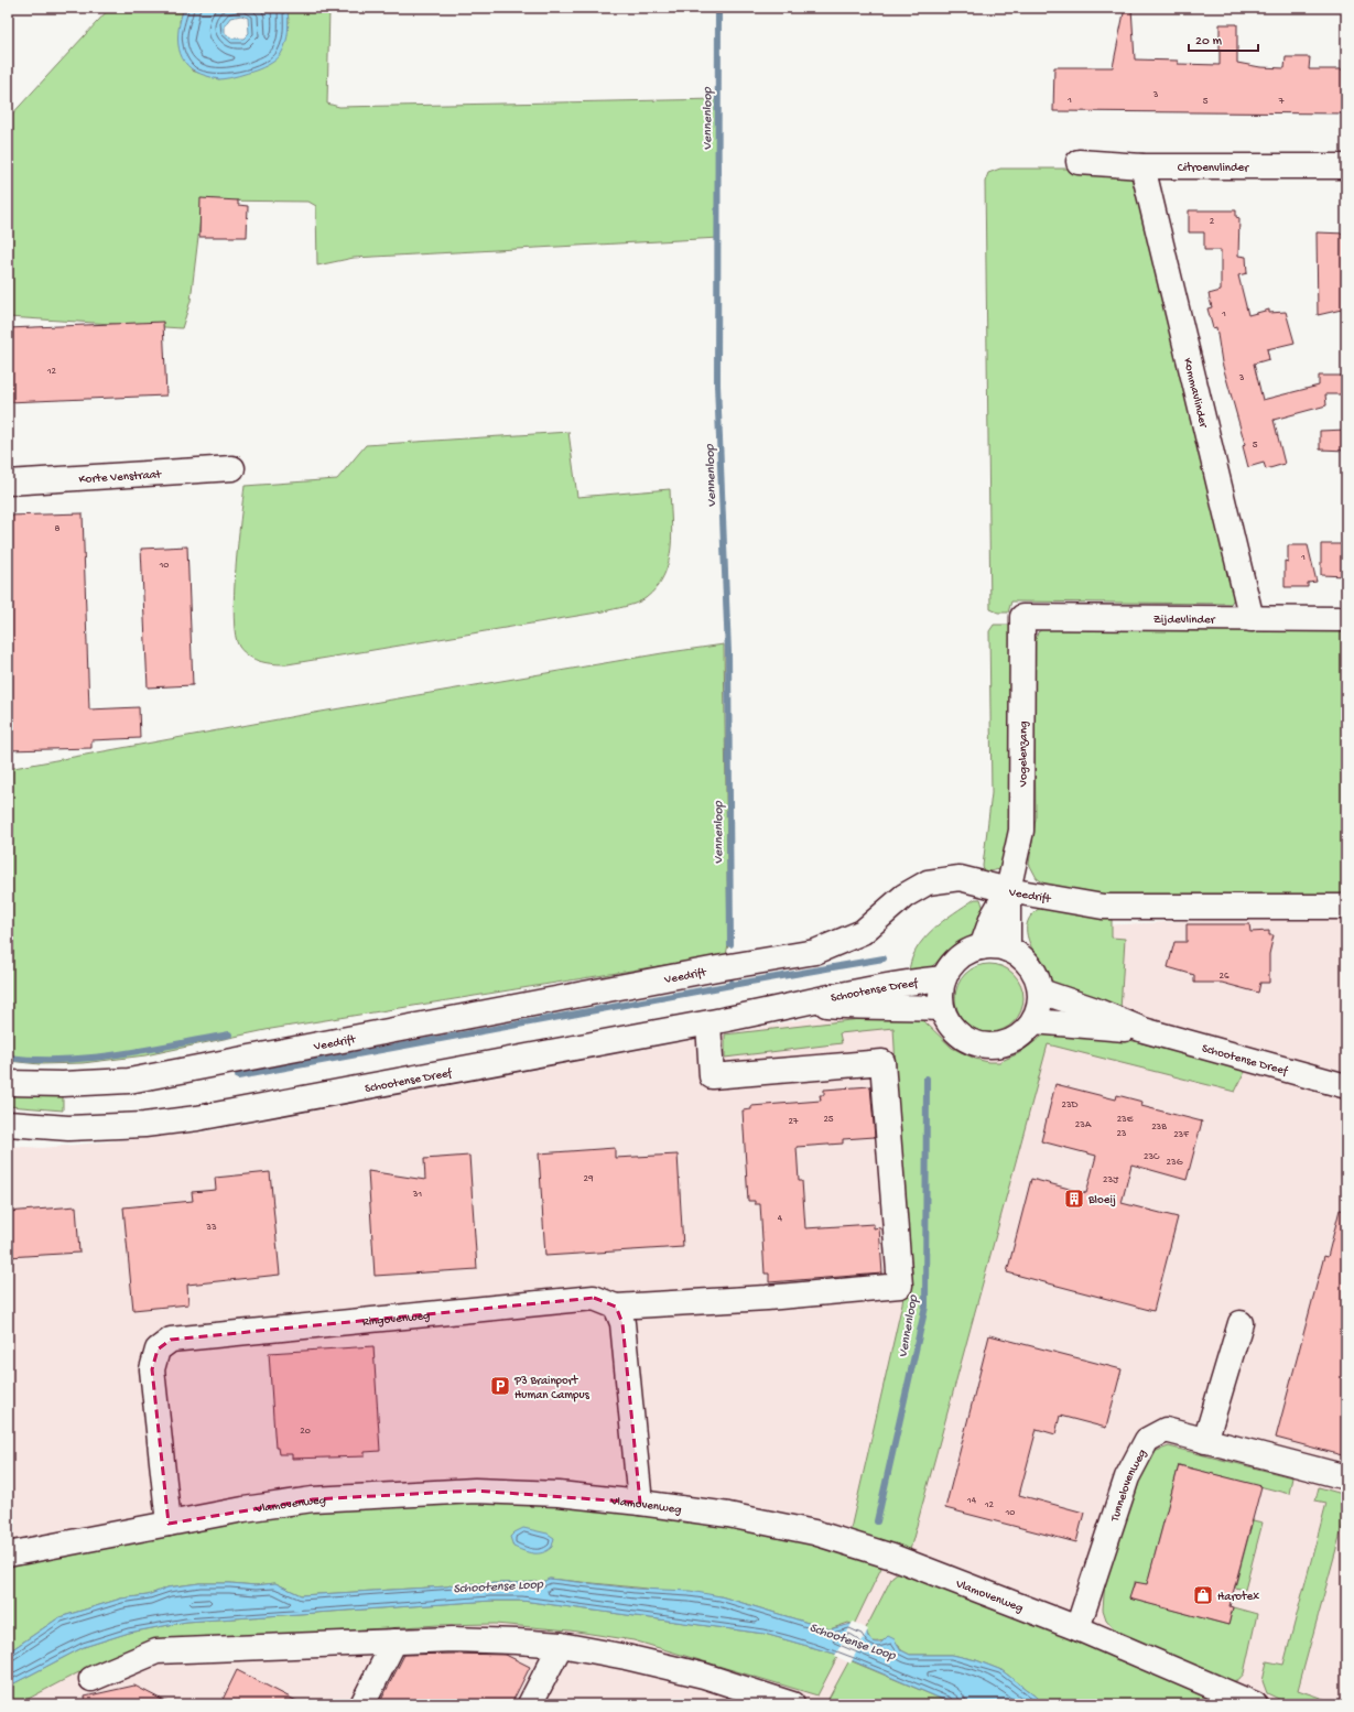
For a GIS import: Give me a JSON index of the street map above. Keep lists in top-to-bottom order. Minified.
{"streets":{"street":["Citroenvlinder","Kommavlinder","Korte Venstraat","Zijdevlinder","Vogelenzang","Veedrift","Schootense Dreef","Ringovenweg","Tunnelovenweg","Vlamovenweg"]},"crossings":[["Citroenvlinder","Kommavlinder"],["Kommavlinder","Zijdevlinder"],["Zijdevlinder","Vogelenzang"],["Vogelenzang","Veedrift"],["Vogelenzang","Schootense Dreef"],["Ringovenweg","Vlamovenweg"],["Tunnelovenweg","Vlamovenweg"]],"water":["Vennenloop","Schootense Loop"],"places":{"building":["Bloeij"],"parking":["P3 Brainport Human Campus"],"shop":["Harotex"]},"house_numbers":["3","1","5","7","2","1","12","3","5","8","1","10","26","23D","25","23E","27","23A","23B","23","23F","23C","23G","29","23J","31","4","33","20","14","12","10"],"scale_bar":"20 m"}
